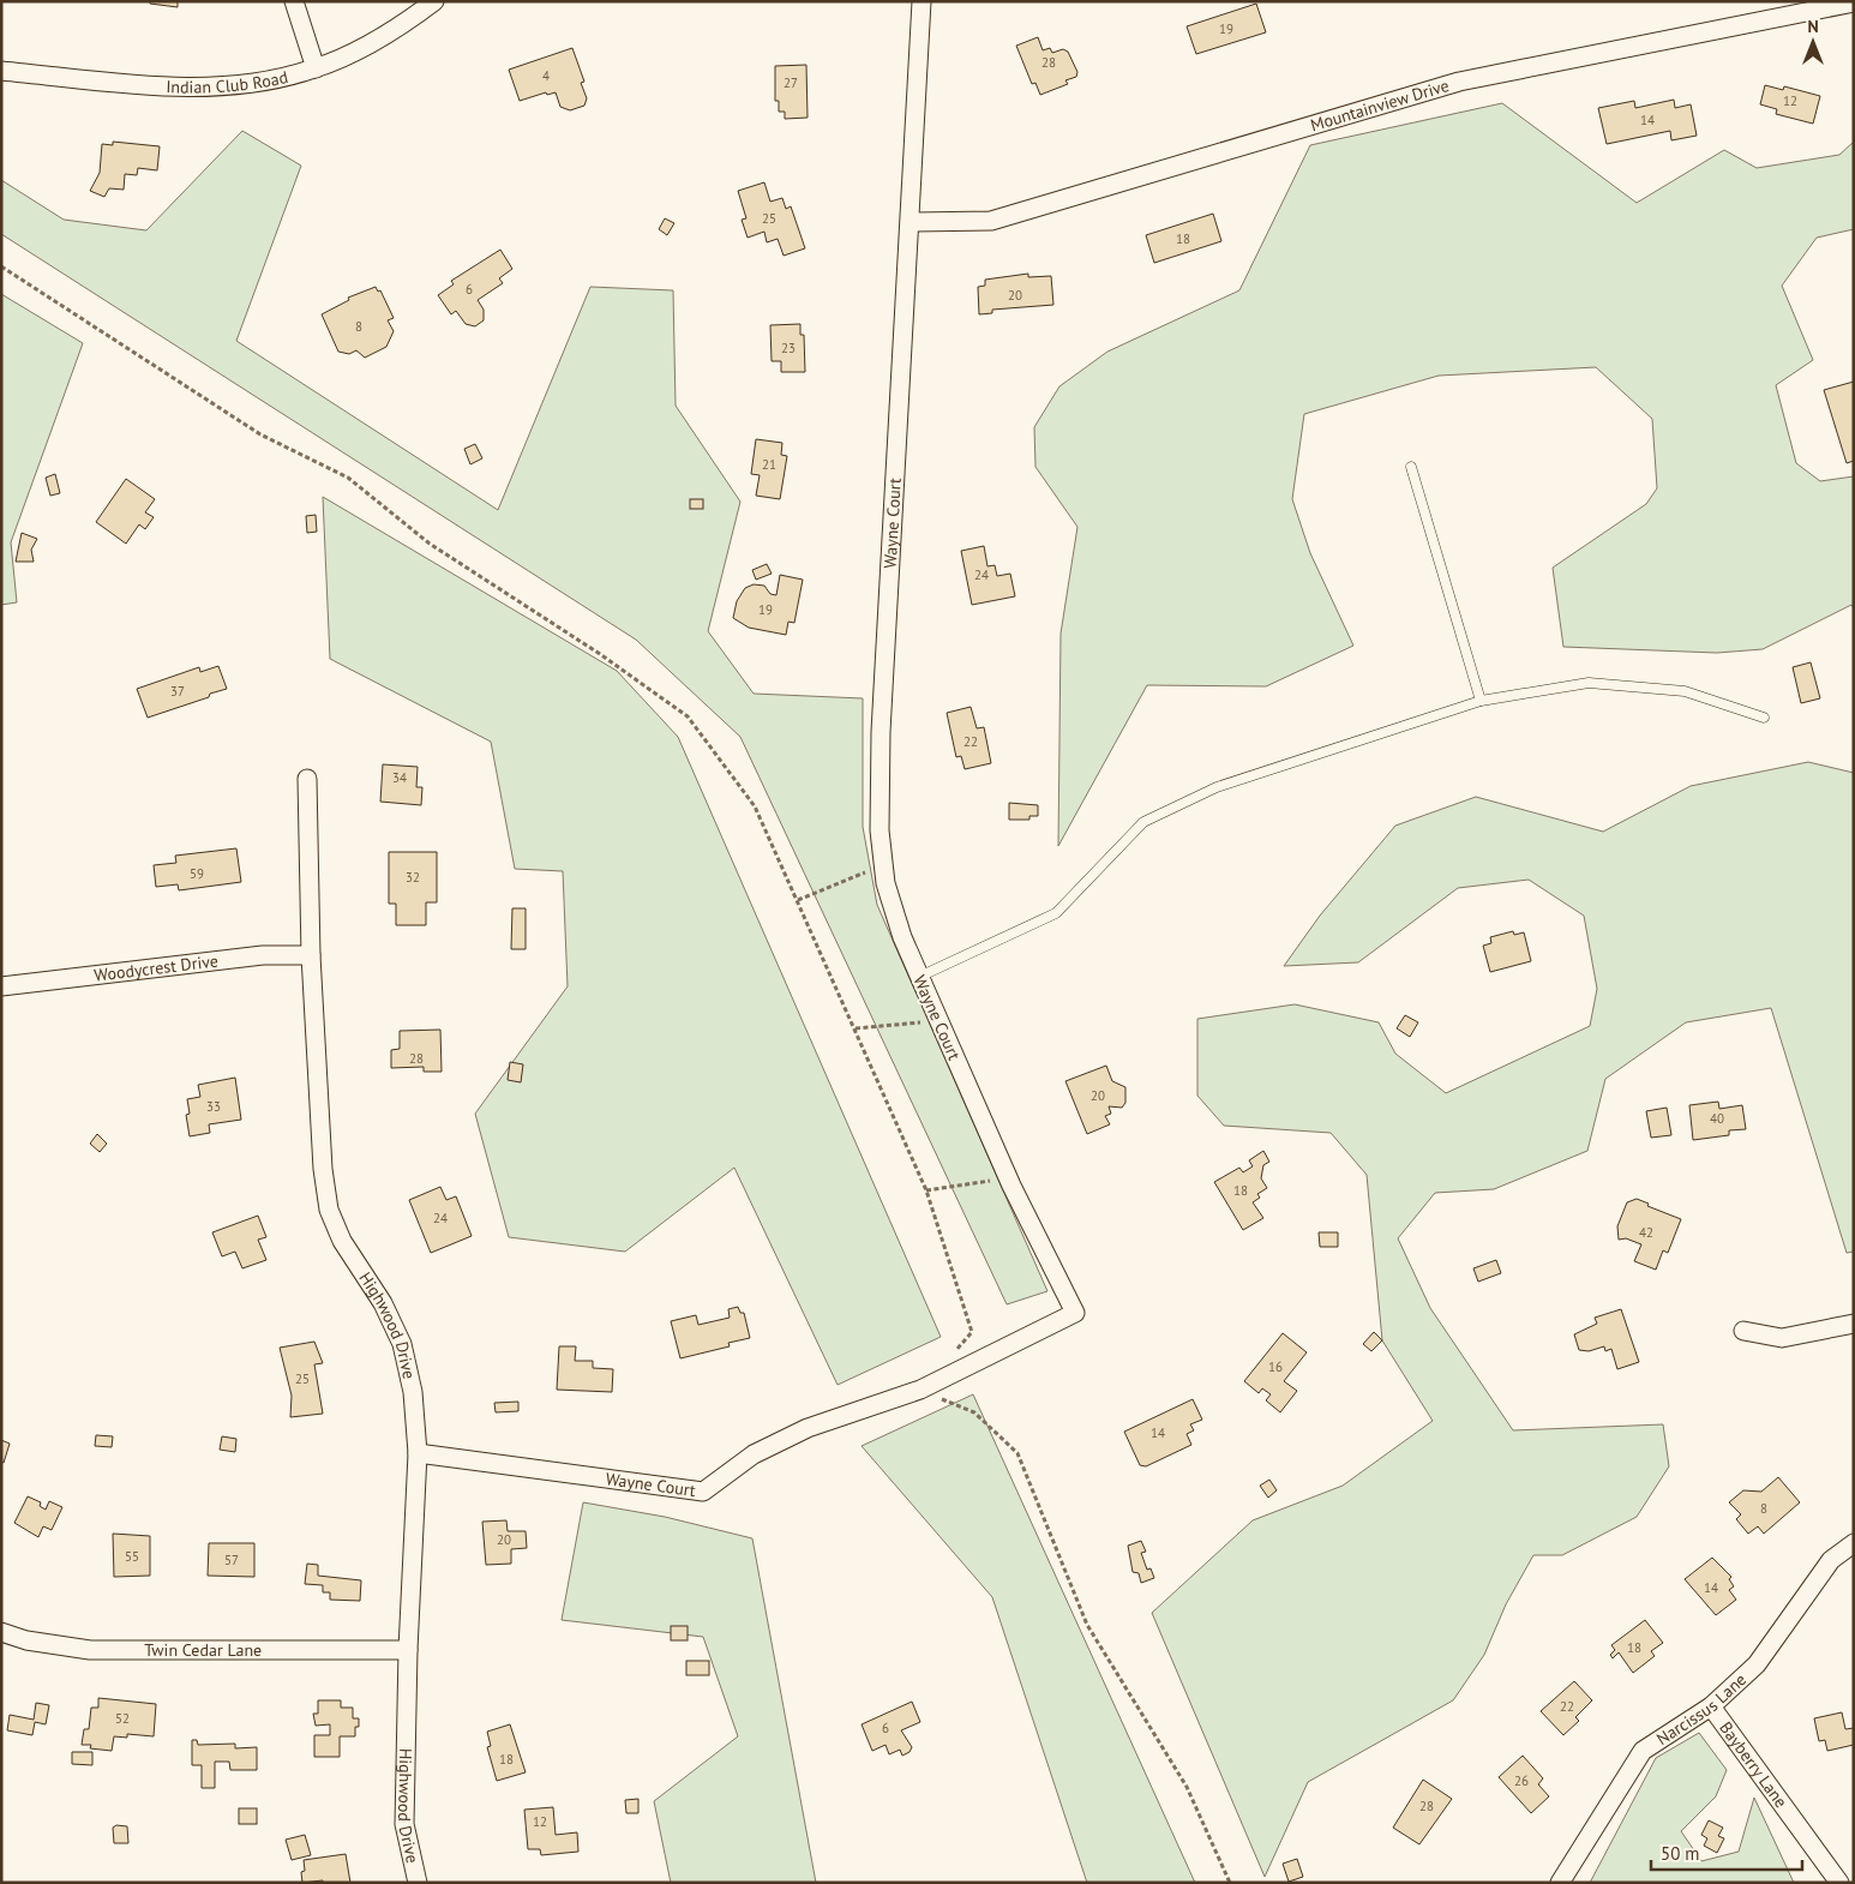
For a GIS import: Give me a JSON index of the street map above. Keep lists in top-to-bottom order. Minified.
{"streets":{"street":["Indian Club Road","Mountainview Drive","Wayne Court","Woodycrest Drive","Highwood Drive","Twin Cedar Lane","Narcissus Lane","Bayberry Lane"]},"crossings":[["Mountainview Drive","Wayne Court"],["Wayne Court","Highwood Drive"],["Woodycrest Drive","Highwood Drive"],["Highwood Drive","Twin Cedar Lane"],["Narcissus Lane","Bayberry Lane"]],"house_numbers":["19","28","4","27","12","14","25","18","6","20","8","23","21","24","19","37","22","34","59","32","28","20","33","40","18","24","42","16","25","14","8","20","55","57","14","18","22","52","6","18","26","28","12"],"scale_bar":"50 m","north":"top"}
